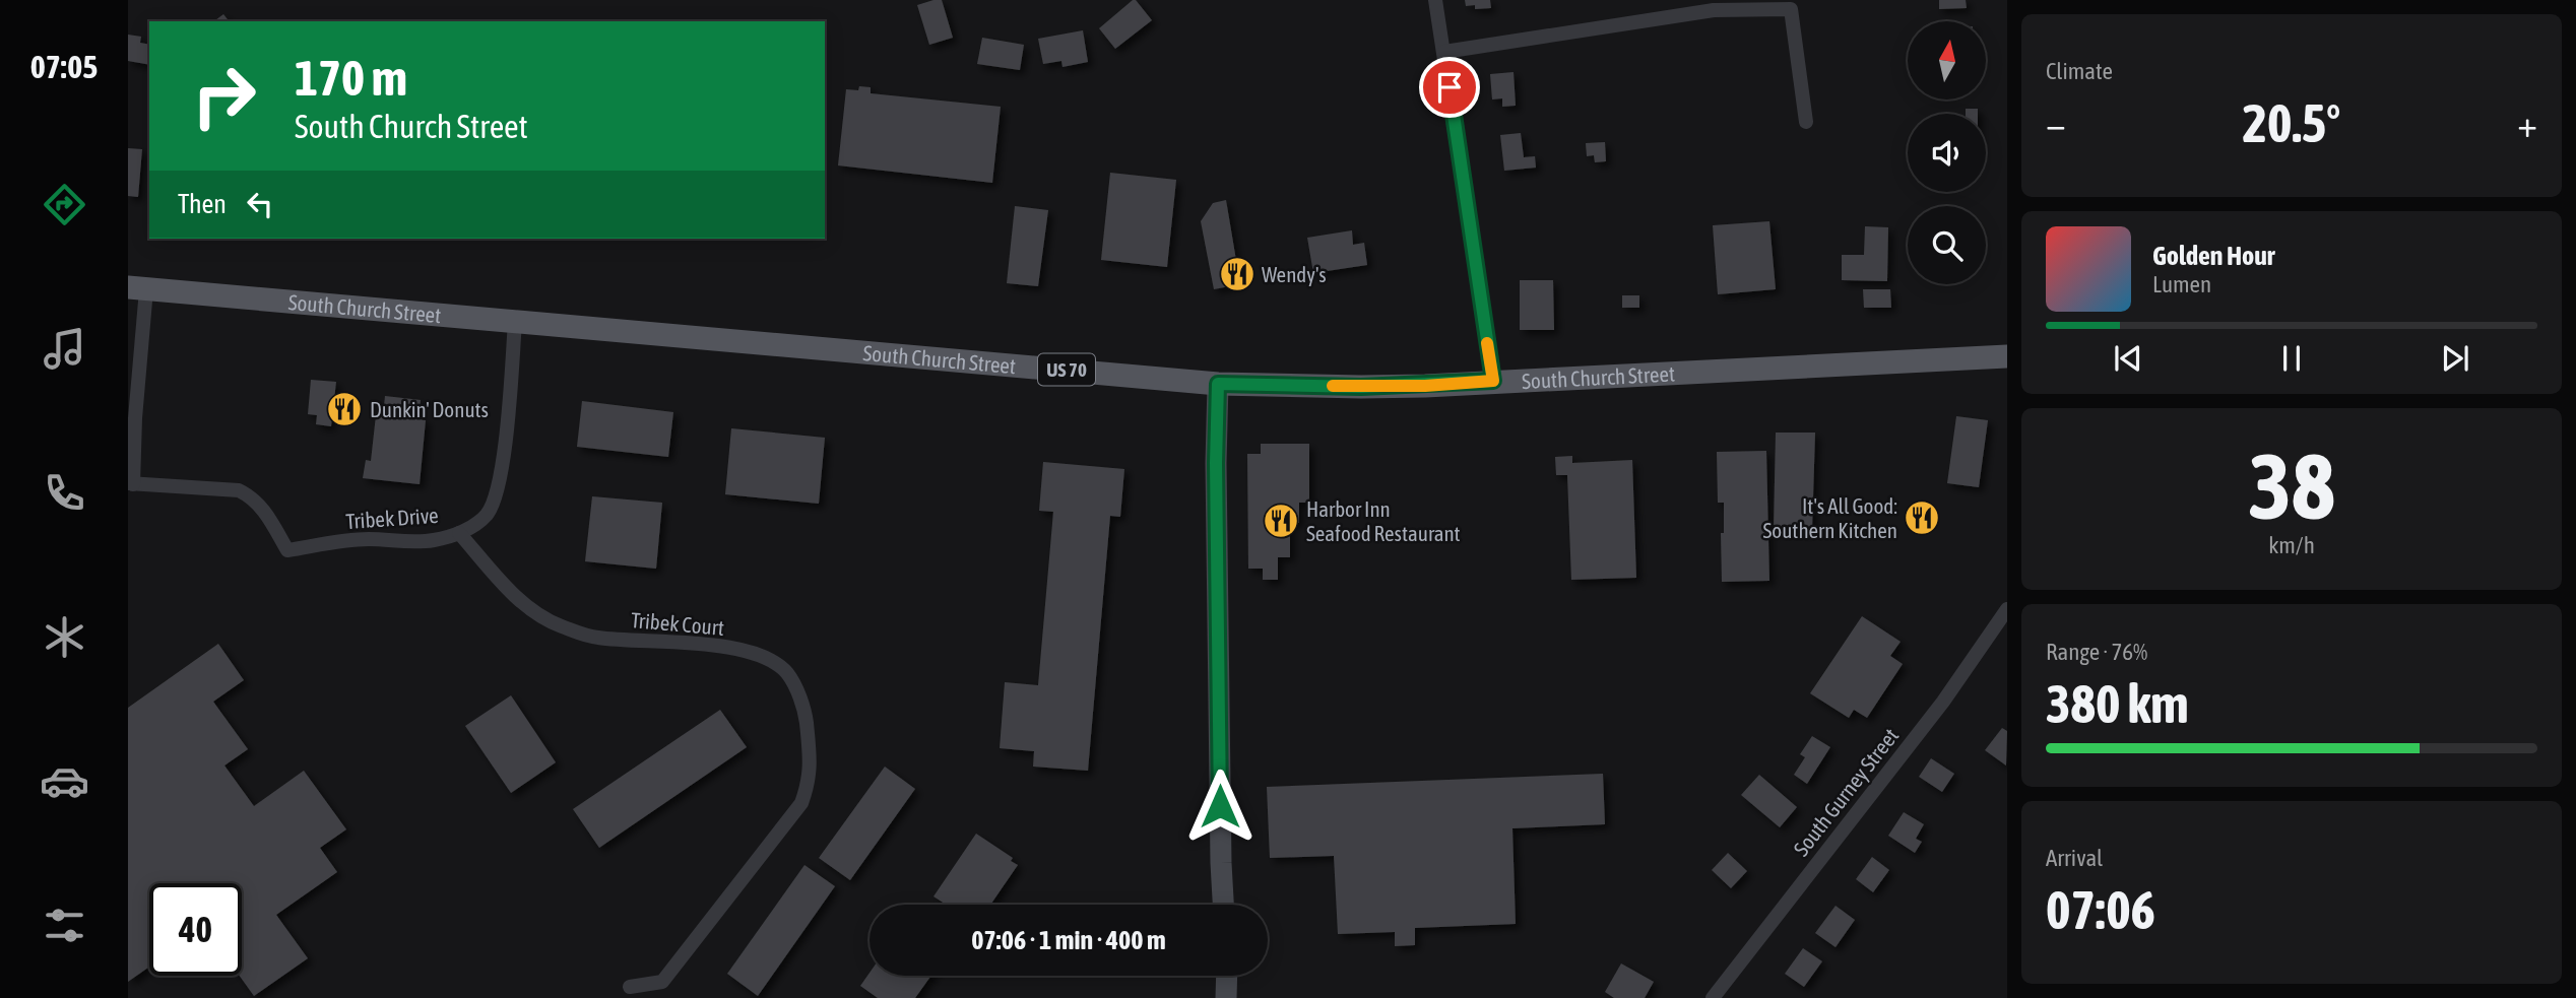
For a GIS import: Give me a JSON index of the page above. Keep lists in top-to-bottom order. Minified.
{"streets":{"main road":["South Church Street","US 70"],"street":["Tribek Drive","Tribek Court","South Gurney Street"]},"crossings":[["South Church Street","Tribek Drive"],["Tribek Drive","Tribek Court"]],"places":{"restaurant":["Wendy's","Dunkin' Donuts","It's All Good: Southern Kitchen","Harbor Inn Seafood Restaurant"]},"north":"top","page":{"tabs":"07:05","tile":["Climate",["38","km/h"],["Range · 76%","380 km"],["Arrival","07:06"]],"turn":["170 m","South Church Street"],"heat":["−","20.5°","+"],"then":"Then","song":["Golden Hour","Lumen"],"limit":"40","trip":"07:06 · 1 min · 400 m"}}
